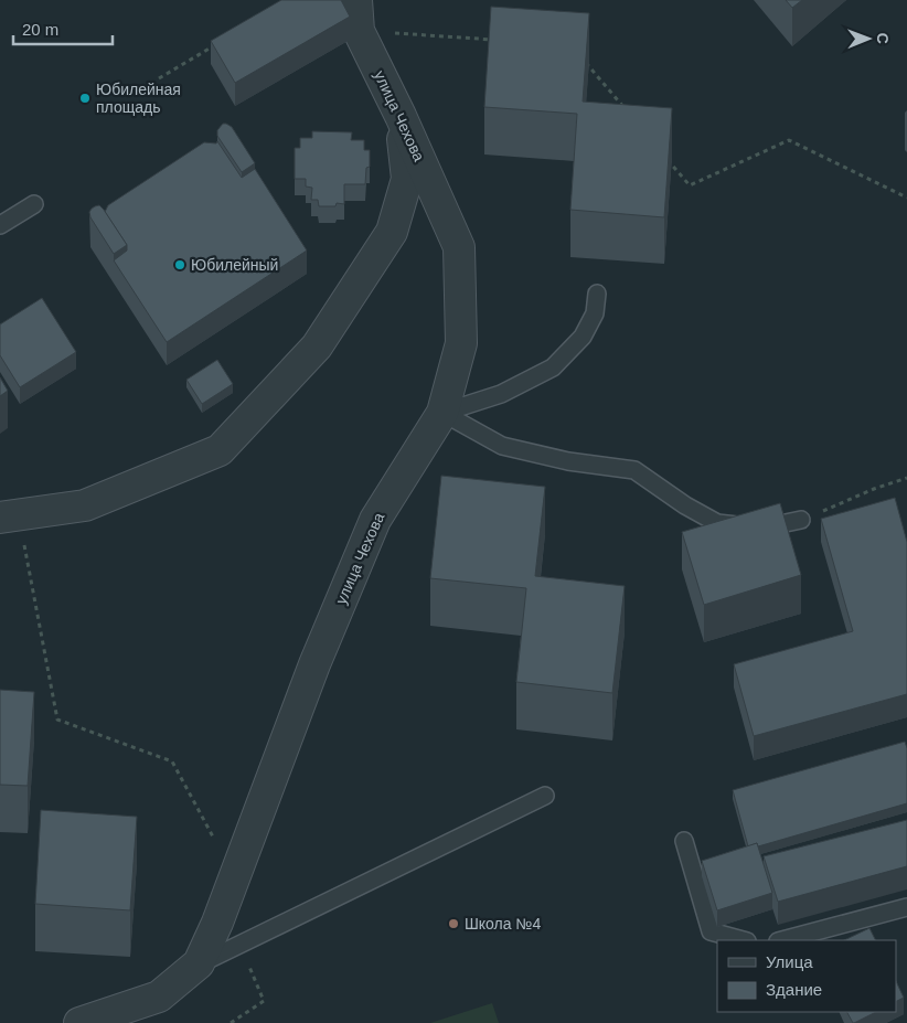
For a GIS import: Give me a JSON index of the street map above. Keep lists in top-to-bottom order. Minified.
{"streets":{"street":["улица Чехова"]},"places":["Юбилейная площадь","Юбилейный","Школа №4"],"legend":["Улица","Здание"],"scale_bar":"20 m","north":"right"}
